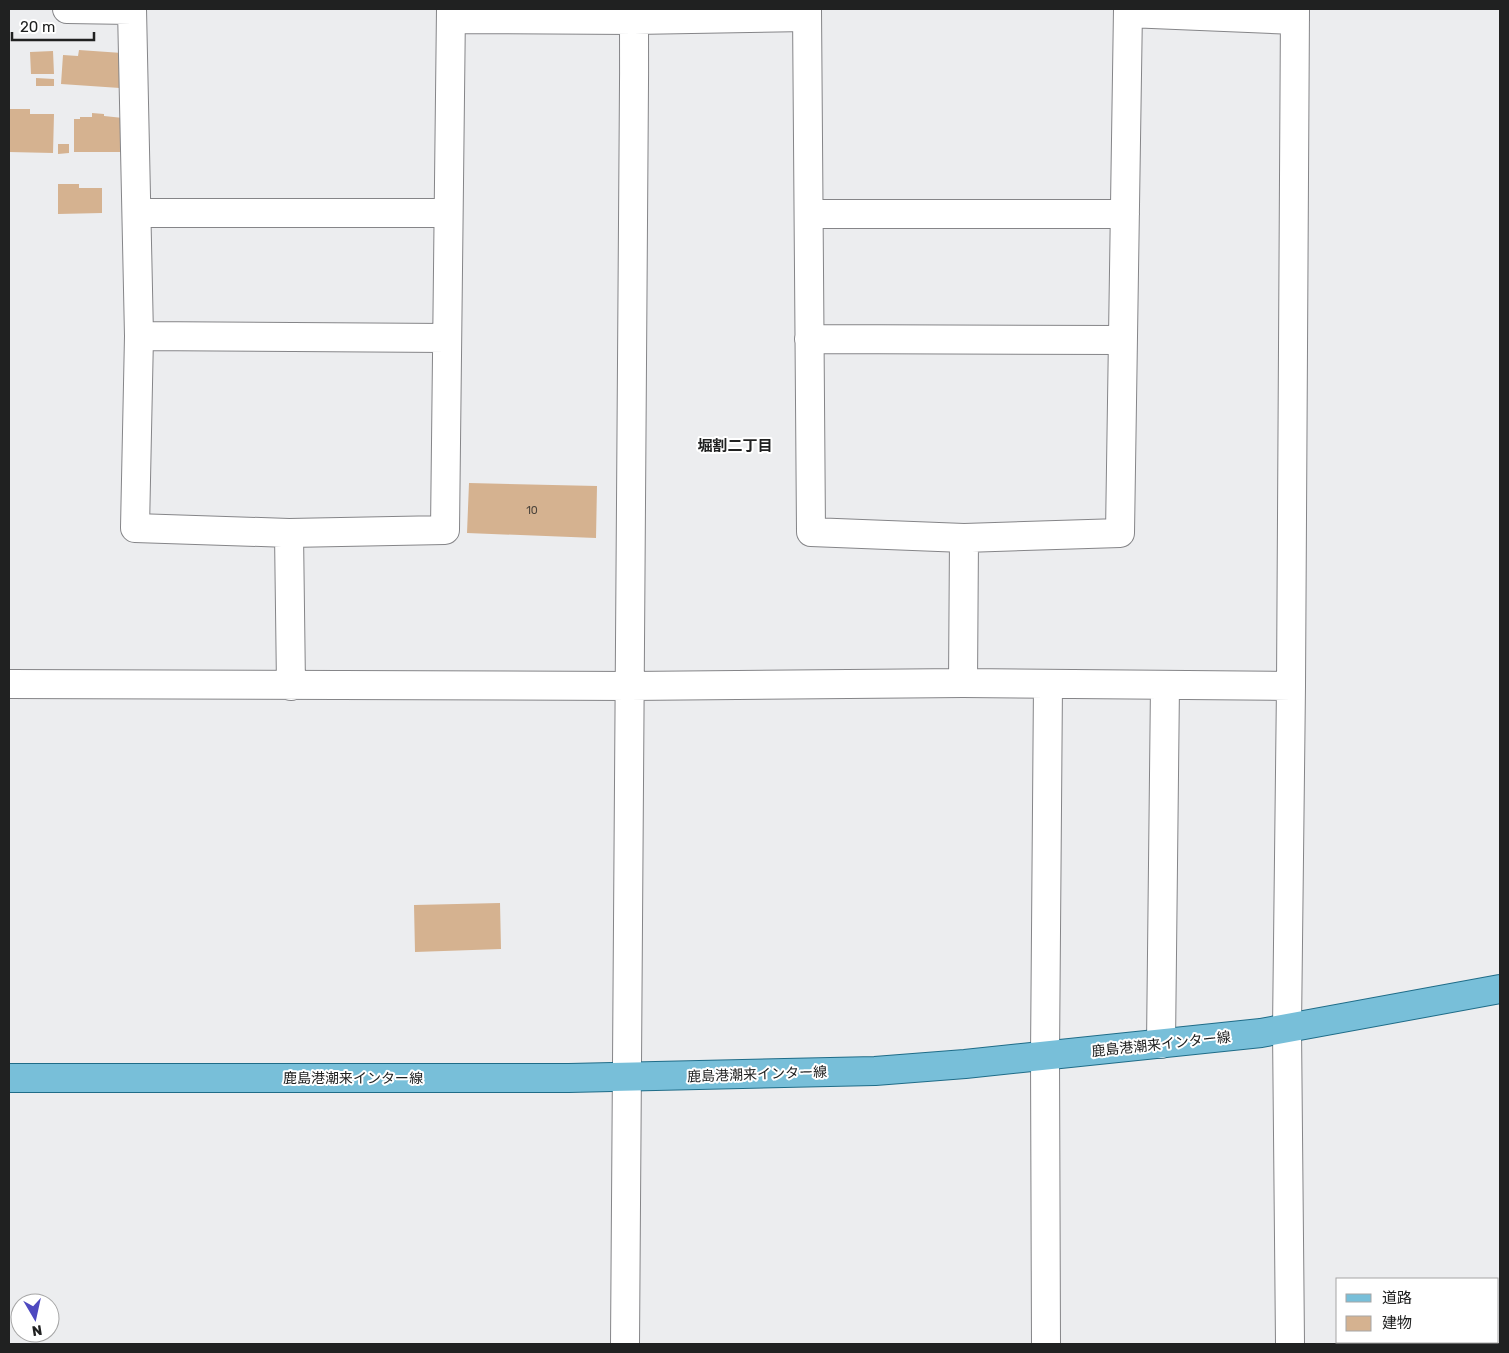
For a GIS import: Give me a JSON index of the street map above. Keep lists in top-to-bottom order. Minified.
{"streets":{"main road":["鹿島港潮来インター線"]},"districts":["堀割二丁目"],"house_numbers":["10"],"legend":["道路","建物"],"scale_bar":"20 m","north":"bottom"}
